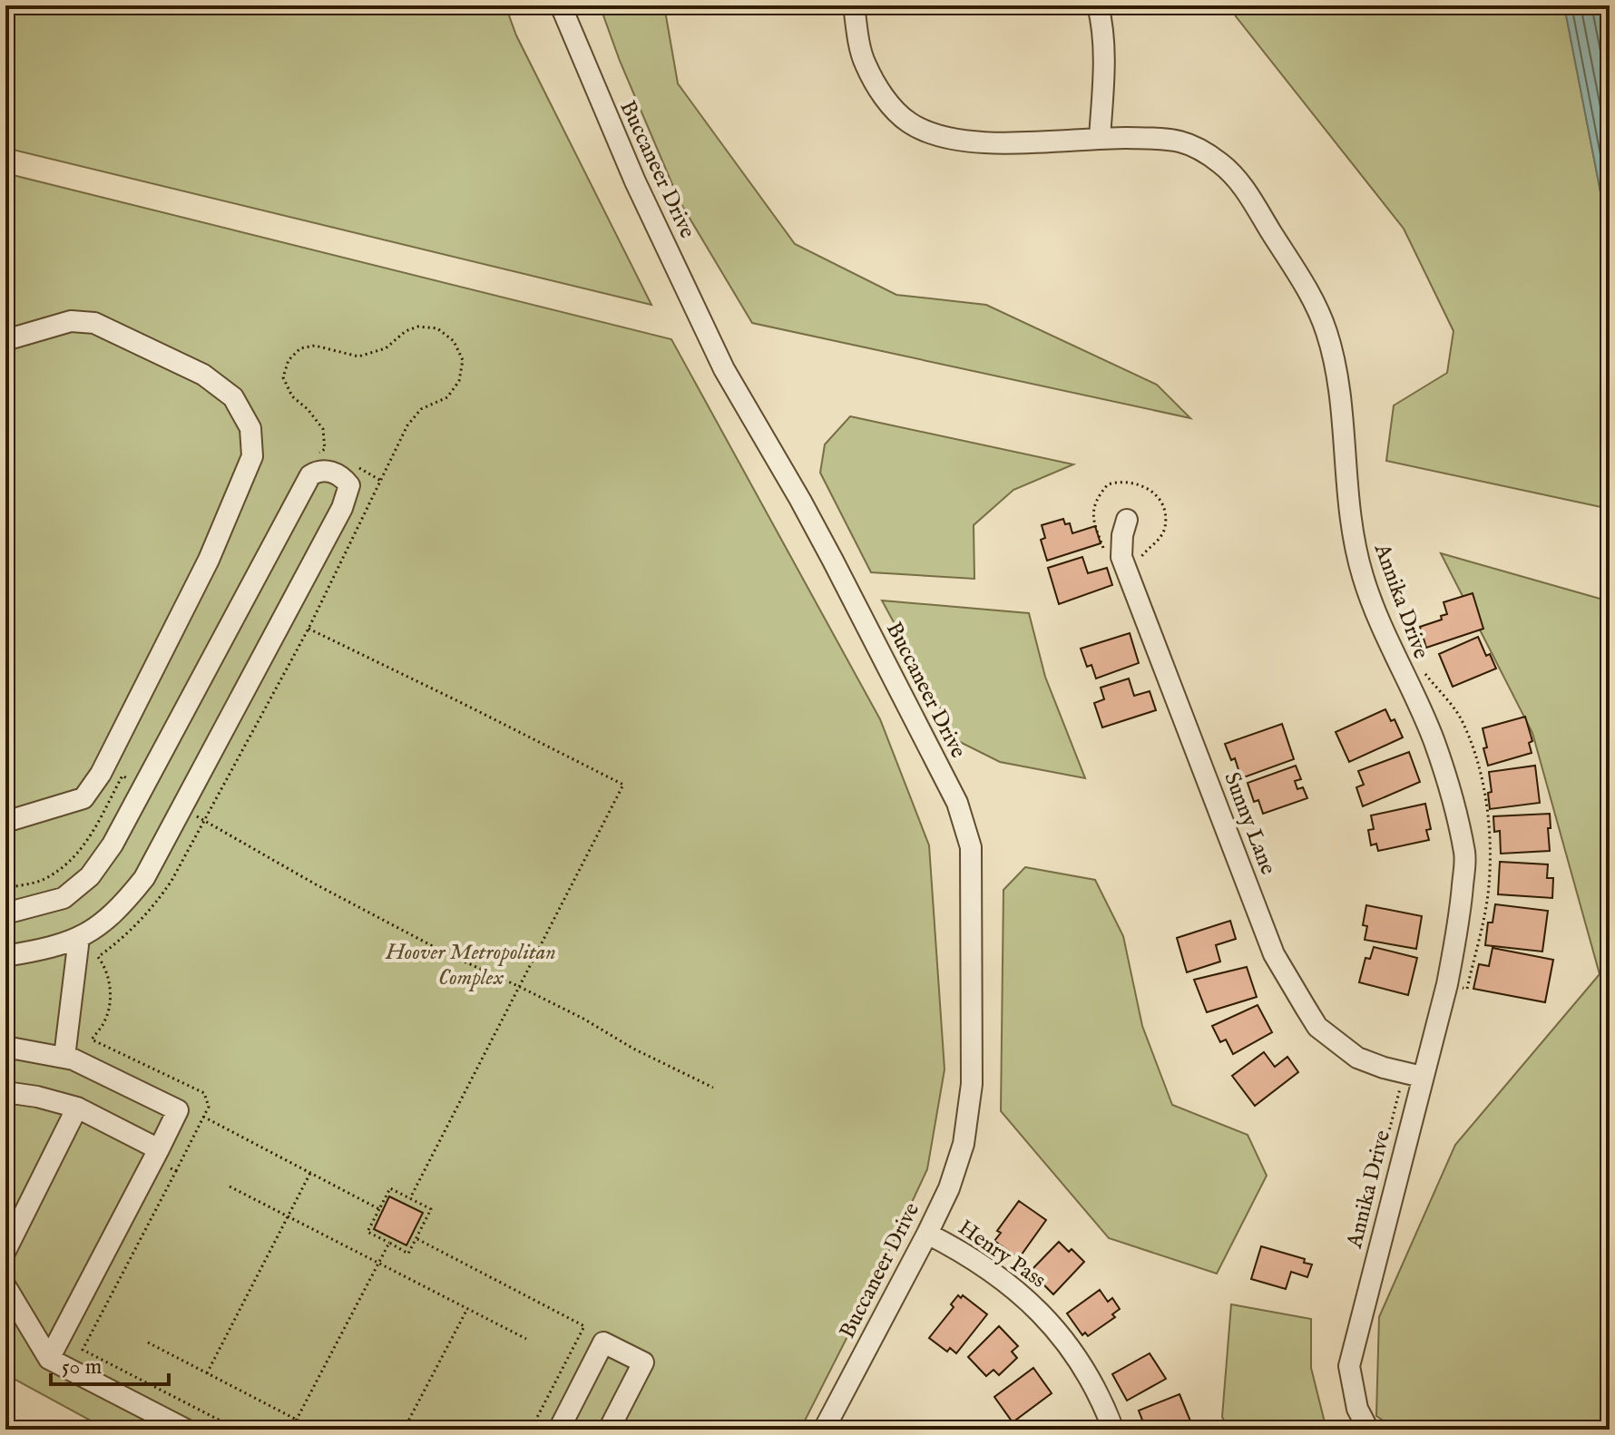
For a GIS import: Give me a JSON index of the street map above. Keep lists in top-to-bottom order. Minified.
{"streets":{"street":["Buccaneer Drive","Annika Drive","Sunny Lane","Henry Pass"]},"crossings":[["Buccaneer Drive","Henry Pass"],["Annika Drive","Sunny Lane"]],"parks":["Hoover Metropolitan Complex"],"scale_bar":"50 m"}
